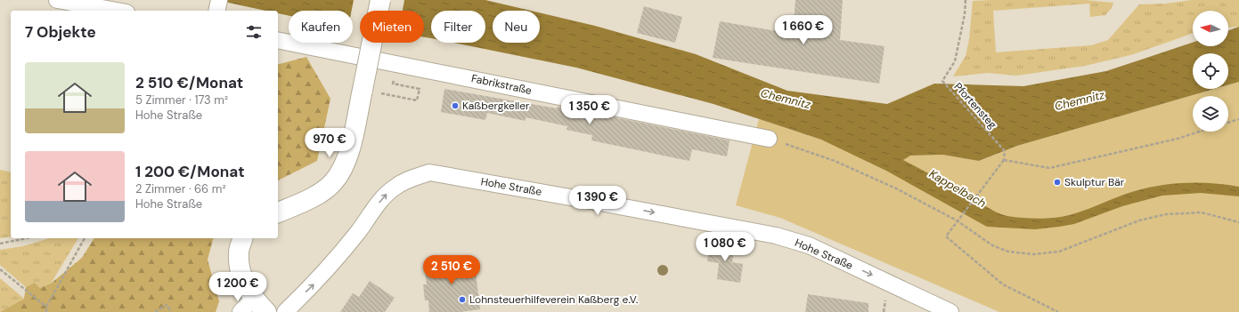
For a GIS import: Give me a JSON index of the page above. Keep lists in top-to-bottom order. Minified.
{"streets":{"street":["Fabrikstraße","Hohe Straße"],"path":["Pfortensteg"]},"one_way":["Hohe Straße"],"water":["Chemnitz","Kappelbach"],"places":["Kaßbergkeller","Skulptur Bär","Lohnsteuerhilfeverein Kaßberg e.V."],"north":"left","page":{"chip":["Kaufen","Mieten","Filter","Neu"],"heading":"7 Objekte","price":["1 660 €","1 350 €","970 €","1 390 €","1 080 €","2 510 €","1 200 €"],"list":[{"name":"2 510 €/Monat","note":"5 Zimmer · 173 m² · Hohe Straße"},{"name":"1 200 €/Monat","note":"2 Zimmer · 66 m² · Hohe Straße"}]}}
